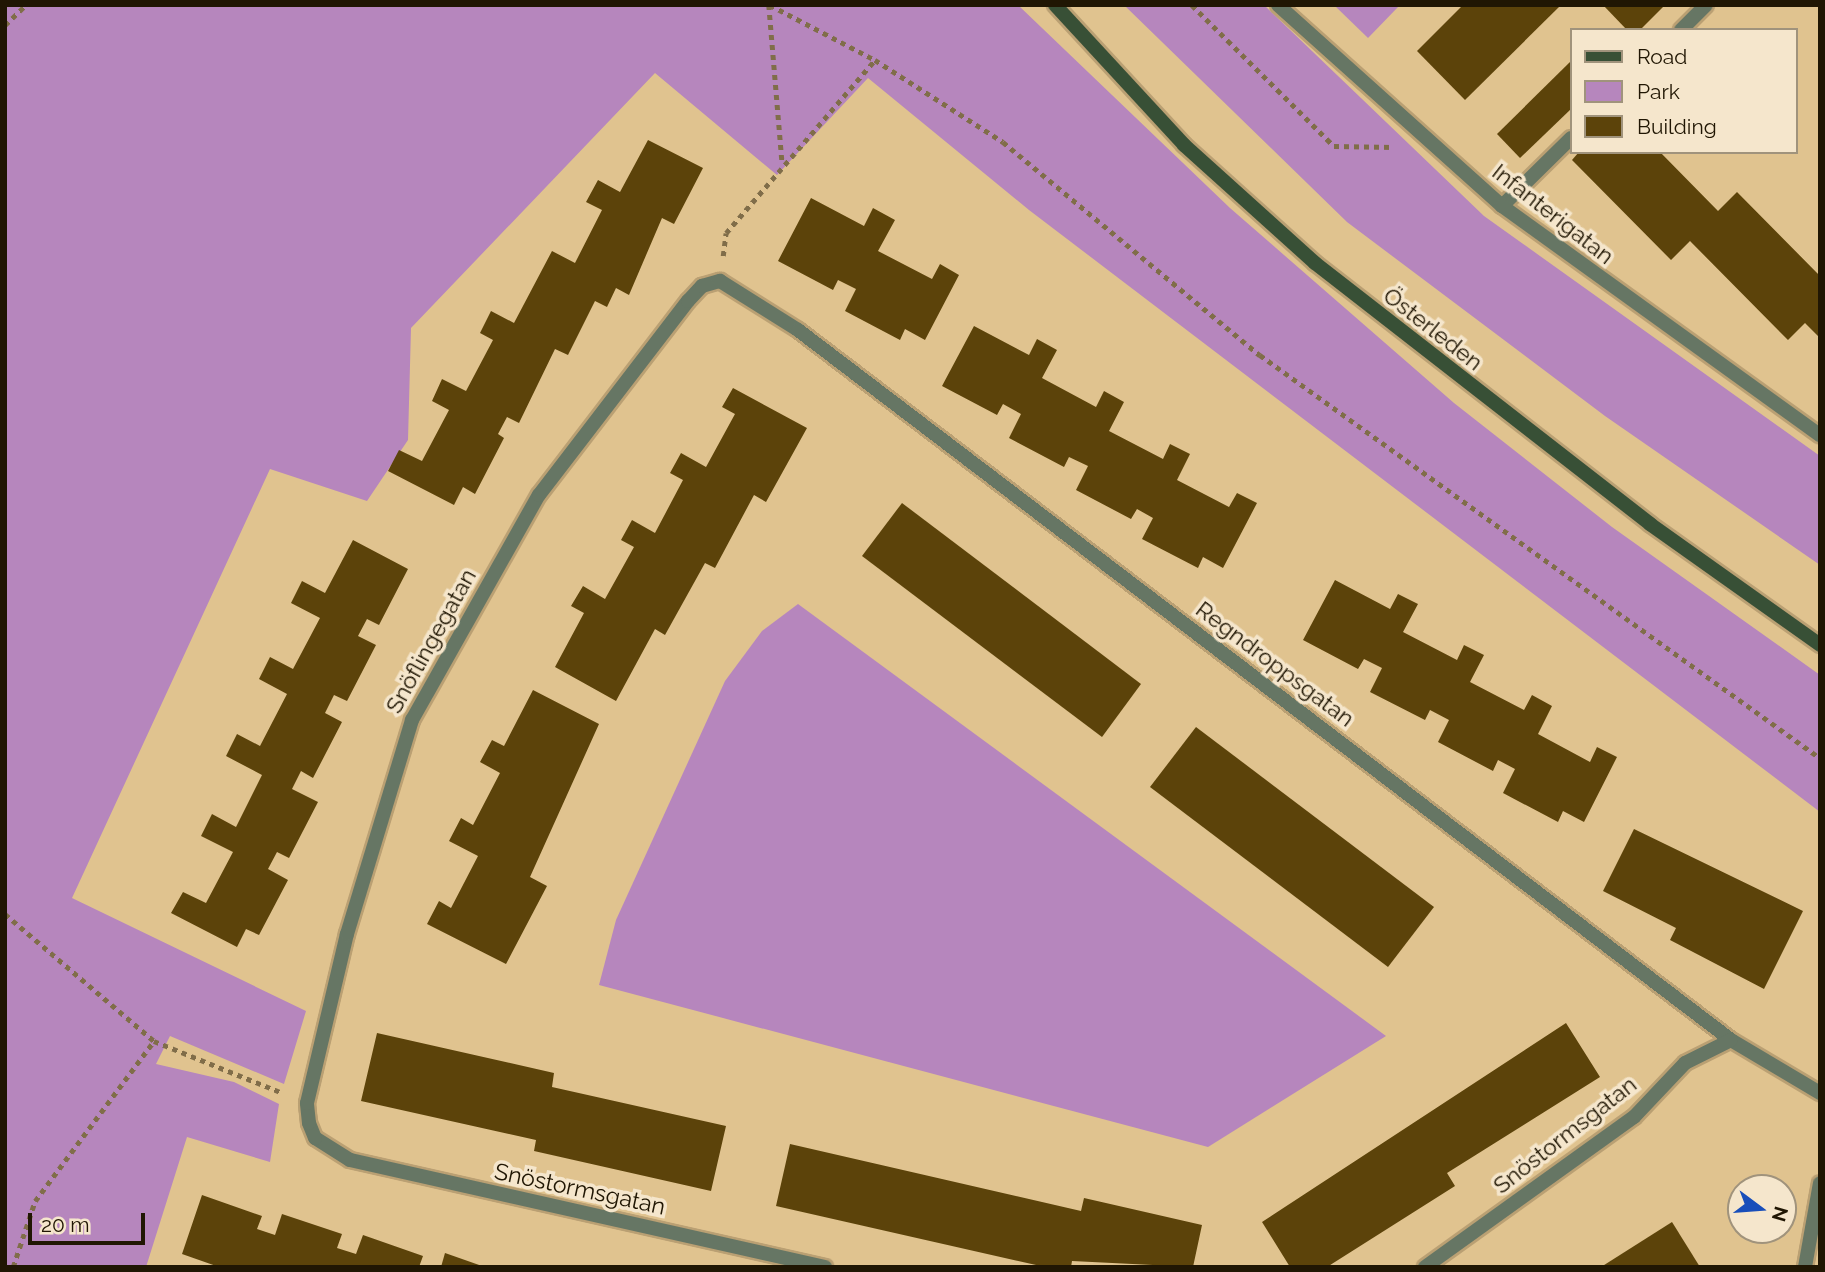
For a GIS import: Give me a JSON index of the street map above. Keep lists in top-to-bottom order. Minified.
{"streets":{"main road":["Österleden"],"street":["Infanterigatan","Snöflingegatan","Regndroppsgatan","Snöstormsgatan"]},"crossings":[["Snöflingegatan","Regndroppsgatan"],["Snöflingegatan","Snöstormsgatan"],["Regndroppsgatan","Snöstormsgatan"]],"legend":["Road","Park","Building"],"scale_bar":"20 m","north":"right"}
